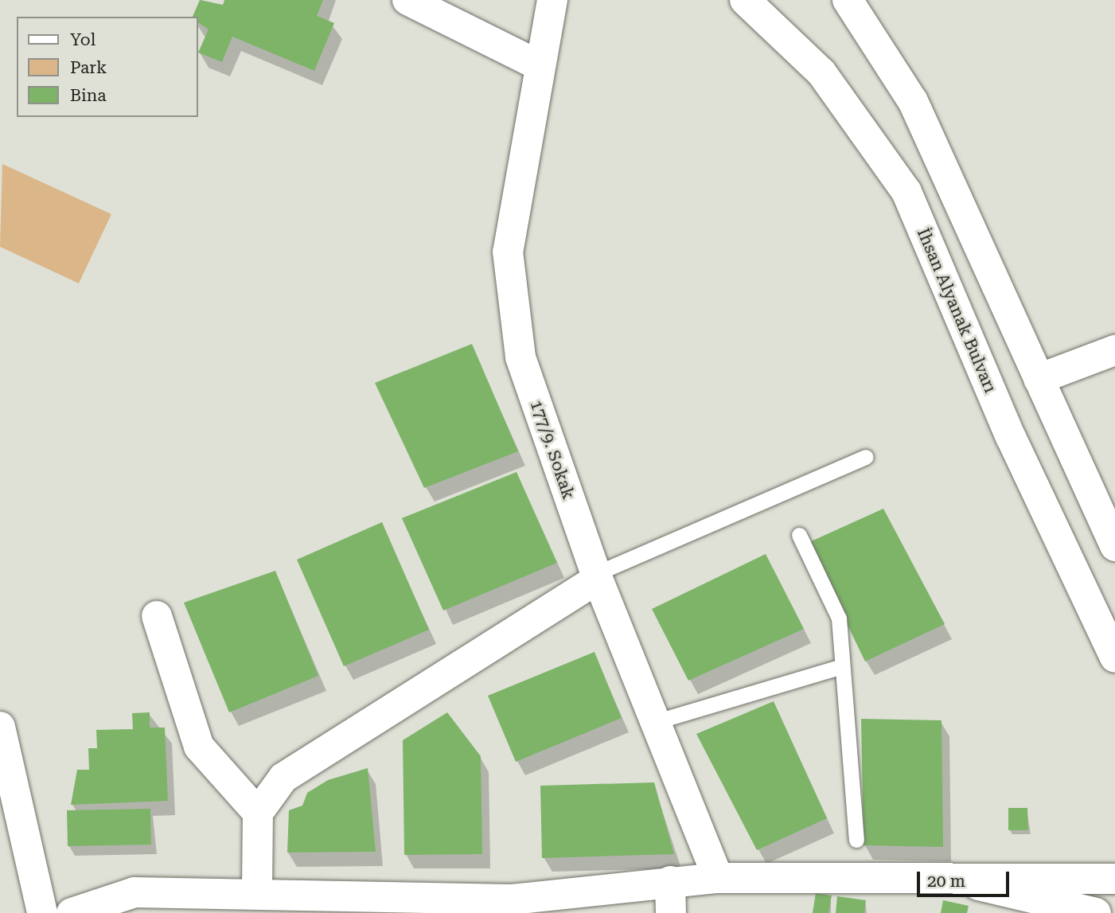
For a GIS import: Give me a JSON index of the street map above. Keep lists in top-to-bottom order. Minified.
{"streets":{"street":["İhsan Alyanak Bulvarı","177/9. Sokak"]},"legend":["Yol","Park","Bina"],"scale_bar":"20 m"}
